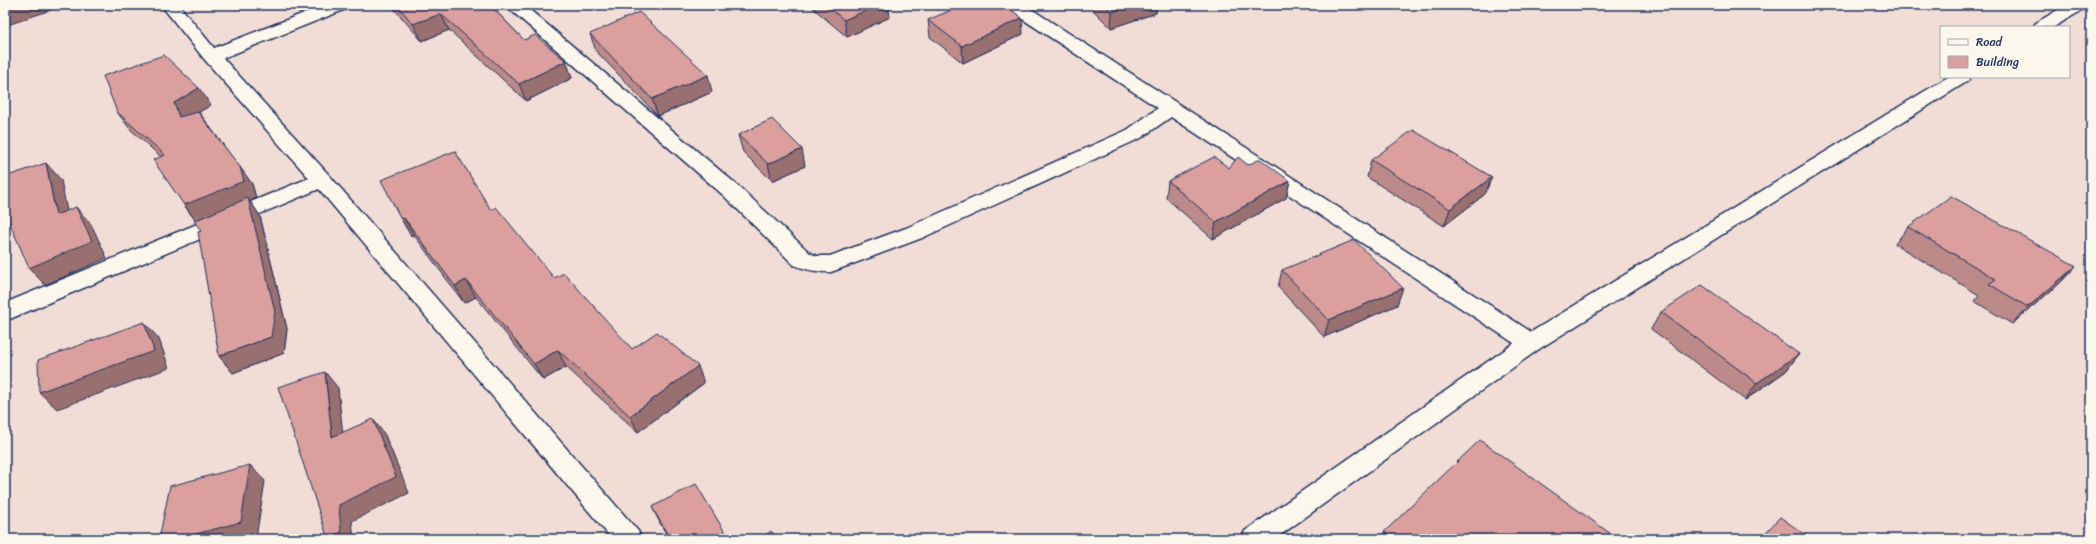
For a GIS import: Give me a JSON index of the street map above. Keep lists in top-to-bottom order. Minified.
{"legend":["Road","Building"]}
